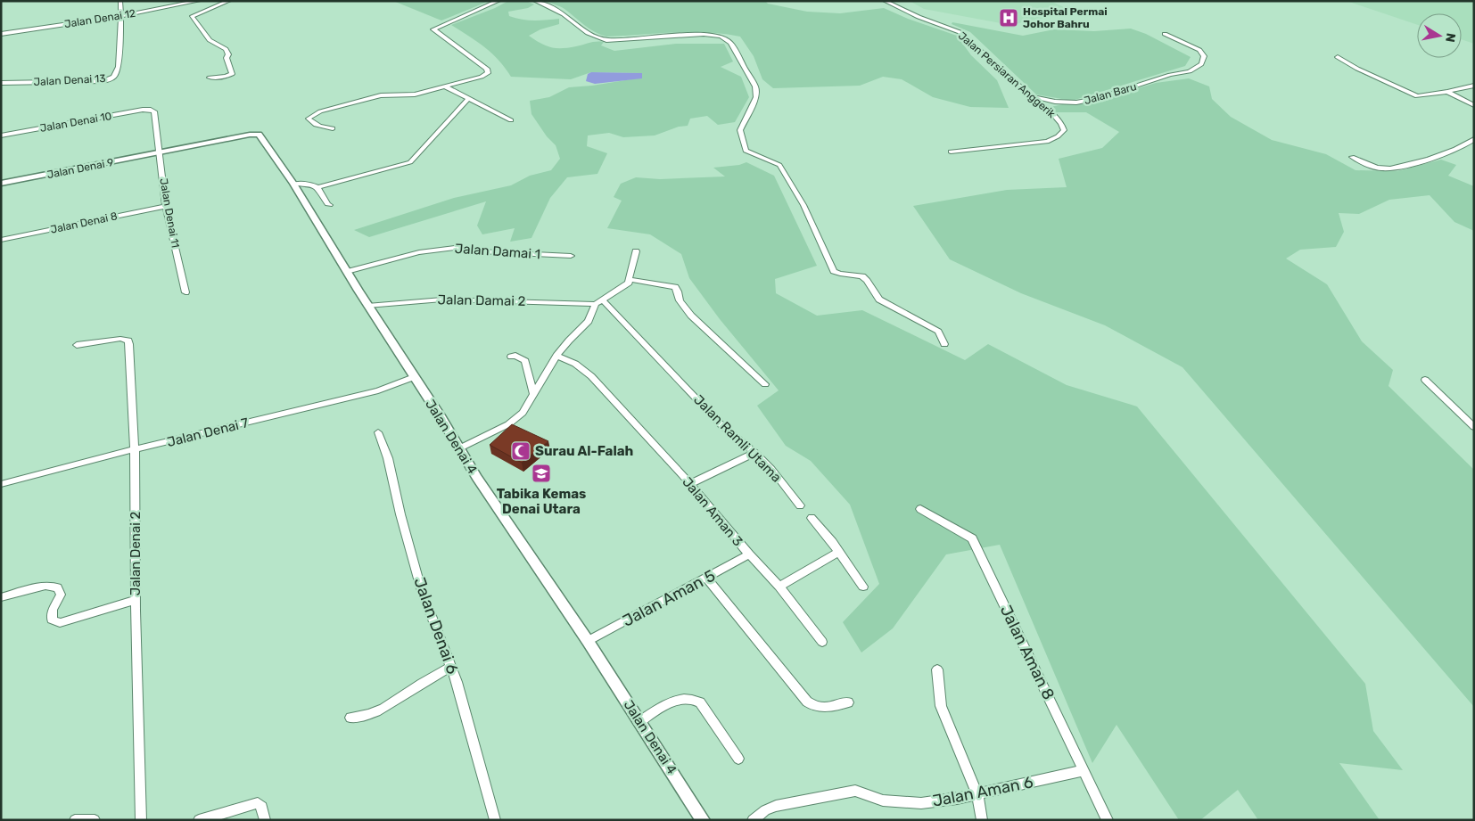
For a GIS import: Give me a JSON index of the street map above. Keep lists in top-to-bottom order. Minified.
{"streets":{"street":["Jalan Denai 12","Jalan Persiaran Anggerik","Jalan Denai 13","Jalan Baru","Jalan Denai 10","Jalan Denai 9","Jalan Denai 11","Jalan Denai 8","Jalan Damai 1","Jalan Damai 2","Jalan Denai 7","Jalan Denai 4","Jalan Ramli Utama","Jalan Aman 3","Jalan Denai 2","Jalan Aman 5","Jalan Denai 6","Jalan Aman 8","Jalan Aman 6"]},"crossings":[["Jalan Denai 12","Jalan Denai 13"],["Jalan Persiaran Anggerik","Jalan Baru"],["Jalan Denai 10","Jalan Denai 11"],["Jalan Denai 9","Jalan Denai 11"],["Jalan Denai 9","Jalan Denai 4"],["Jalan Denai 11","Jalan Denai 8"],["Jalan Denai 11","Jalan Denai 4"],["Jalan Damai 1","Jalan Denai 4"],["Jalan Damai 2","Jalan Denai 4"],["Jalan Denai 7","Jalan Denai 4"],["Jalan Denai 7","Jalan Denai 2"],["Jalan Denai 4","Jalan Aman 5"],["Jalan Aman 3","Jalan Aman 5"],["Jalan Aman 8","Jalan Aman 6"]],"places":{"hospital":["Hospital Permai Johor Bahru"],"mosque":["Surau Al-Falah"],"school or university":["Tabika Kemas Denai Utara"]},"north":"right"}
